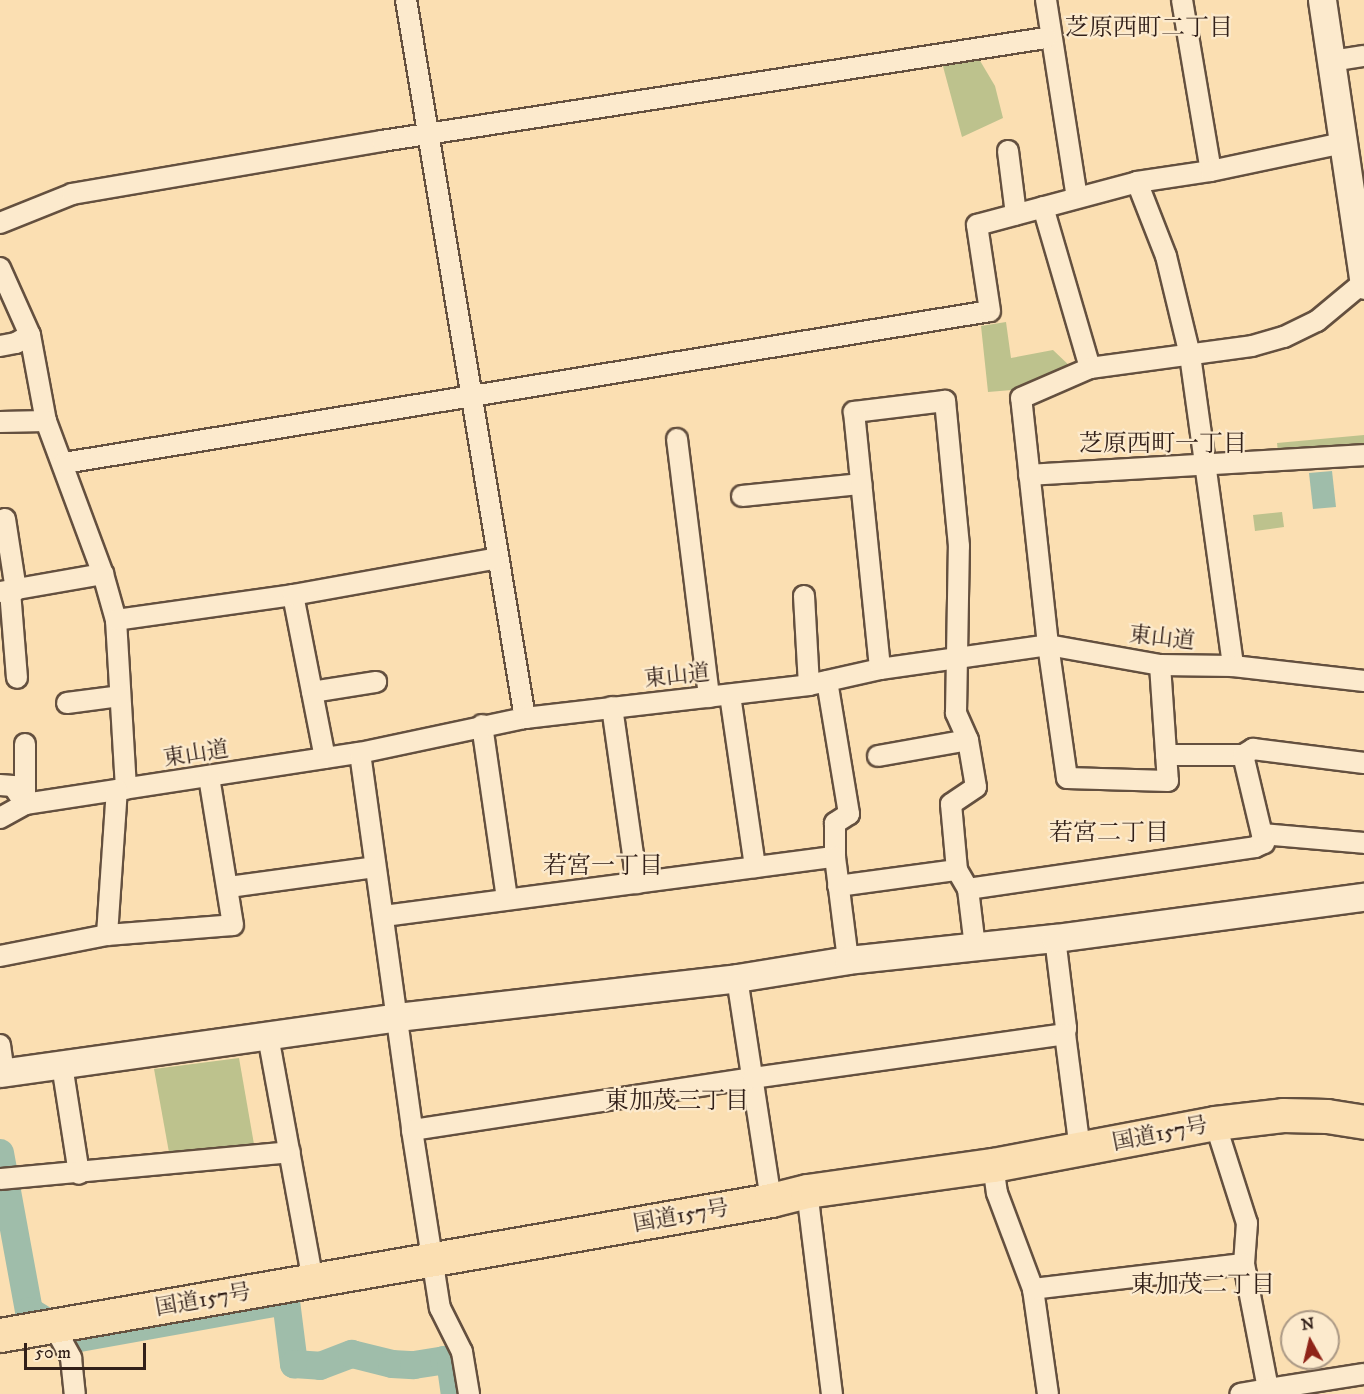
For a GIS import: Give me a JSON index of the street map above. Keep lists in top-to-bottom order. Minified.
{"streets":{"highway":["国道157号"],"street":["東山道"]},"districts":["芝原西町二丁目","芝原西町一丁目","若宮二丁目","若宮一丁目","東加茂三丁目","東加茂二丁目"],"scale_bar":"50 m","north":"top"}
